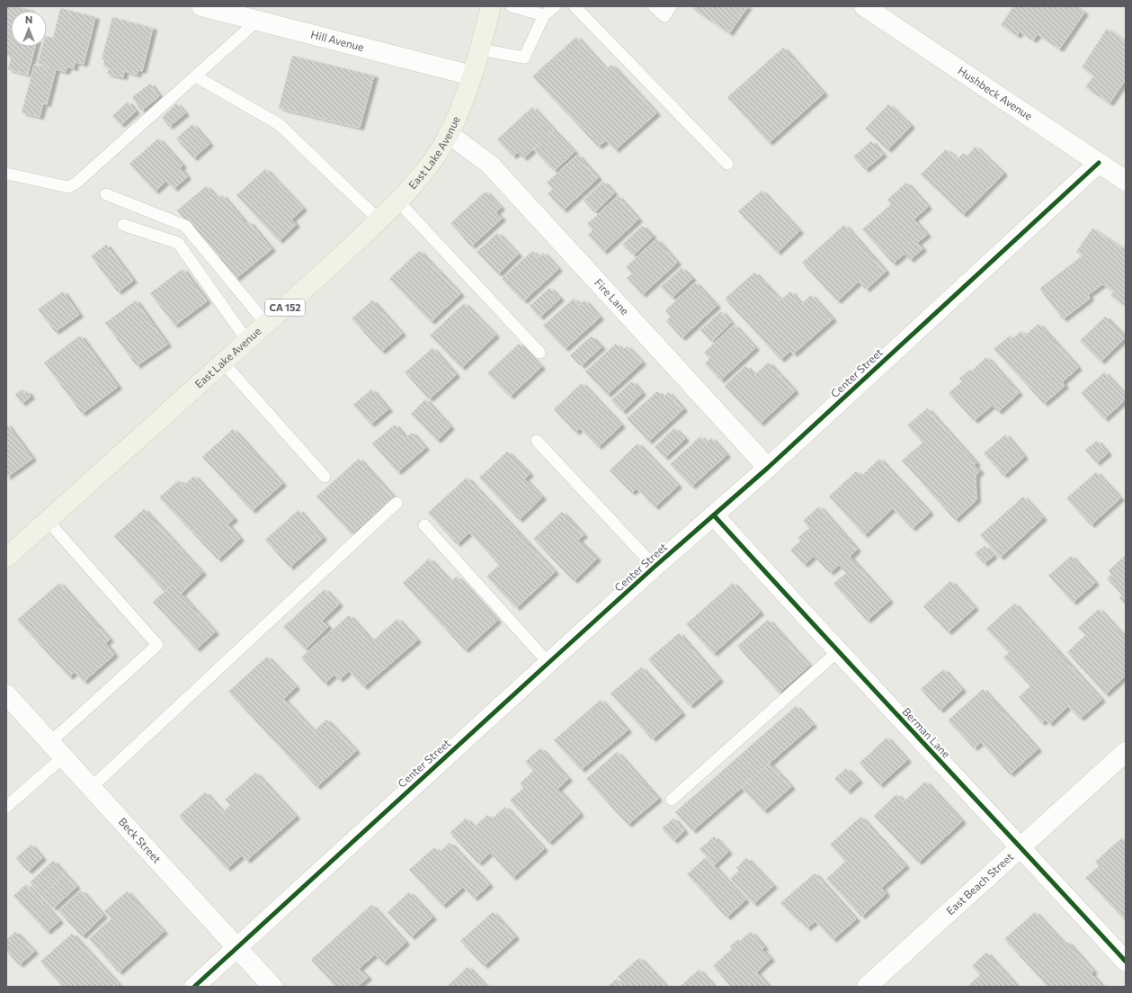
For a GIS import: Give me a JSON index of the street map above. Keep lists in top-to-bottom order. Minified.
{"streets":{"main road":["East Lake Avenue","CA 152"],"street":["Hill Avenue","Hushbeck Avenue","Fire Lane","Center Street","Berman Lane","Beck Street","East Beach Street"]},"crossings":[["Hill Avenue","East Lake Avenue"],["Hushbeck Avenue","Center Street"],["East Lake Avenue","Fire Lane"],["Fire Lane","Center Street"],["Center Street","Berman Lane"],["Center Street","Beck Street"],["Berman Lane","East Beach Street"]],"north":"top"}
